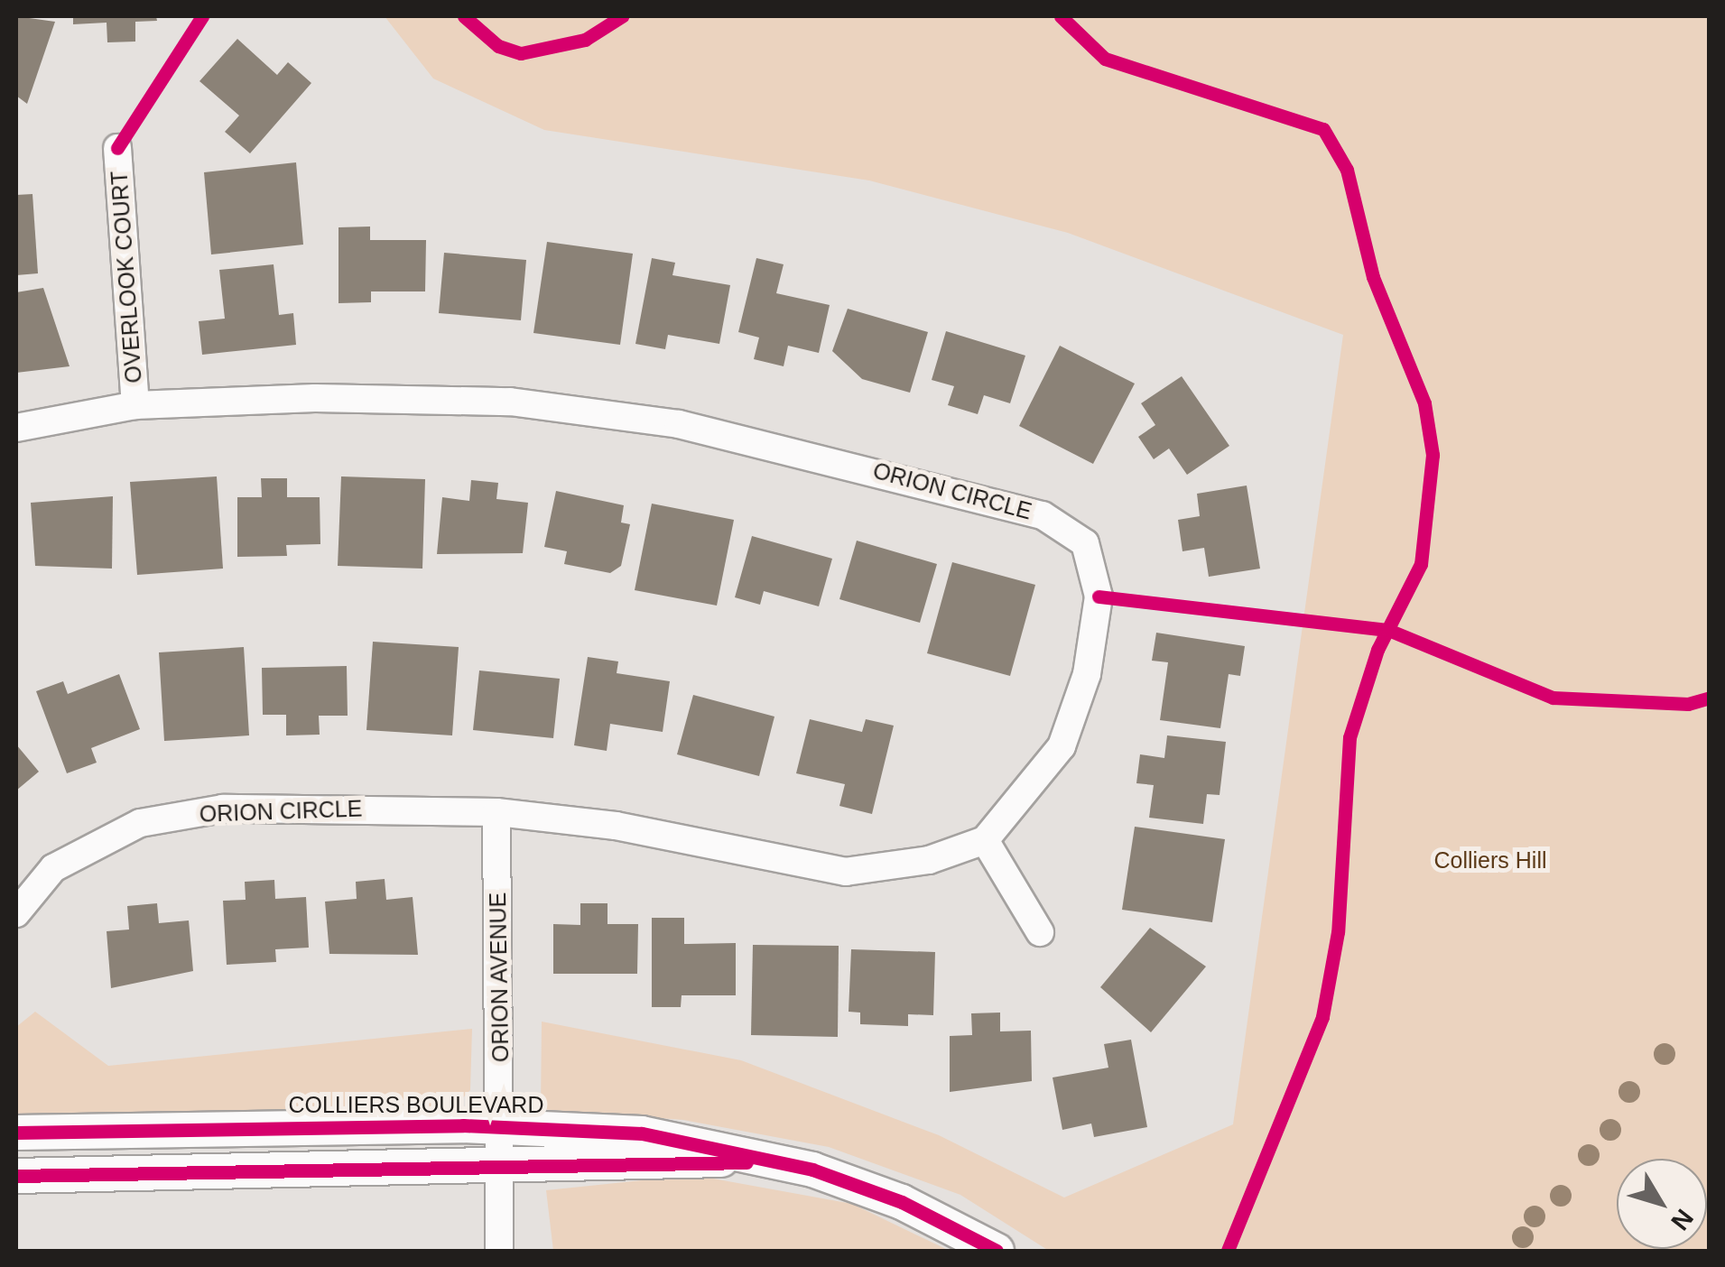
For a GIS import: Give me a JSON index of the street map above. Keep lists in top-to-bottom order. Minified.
{"streets":{"street":["OVERLOOK COURT","ORION CIRCLE","ORION AVENUE","COLLIERS BOULEVARD"]},"crossings":[["OVERLOOK COURT","ORION CIRCLE"],["ORION CIRCLE","ORION AVENUE"],["ORION AVENUE","COLLIERS BOULEVARD"]],"parks":["Colliers Hill"],"north":"bottom right"}
